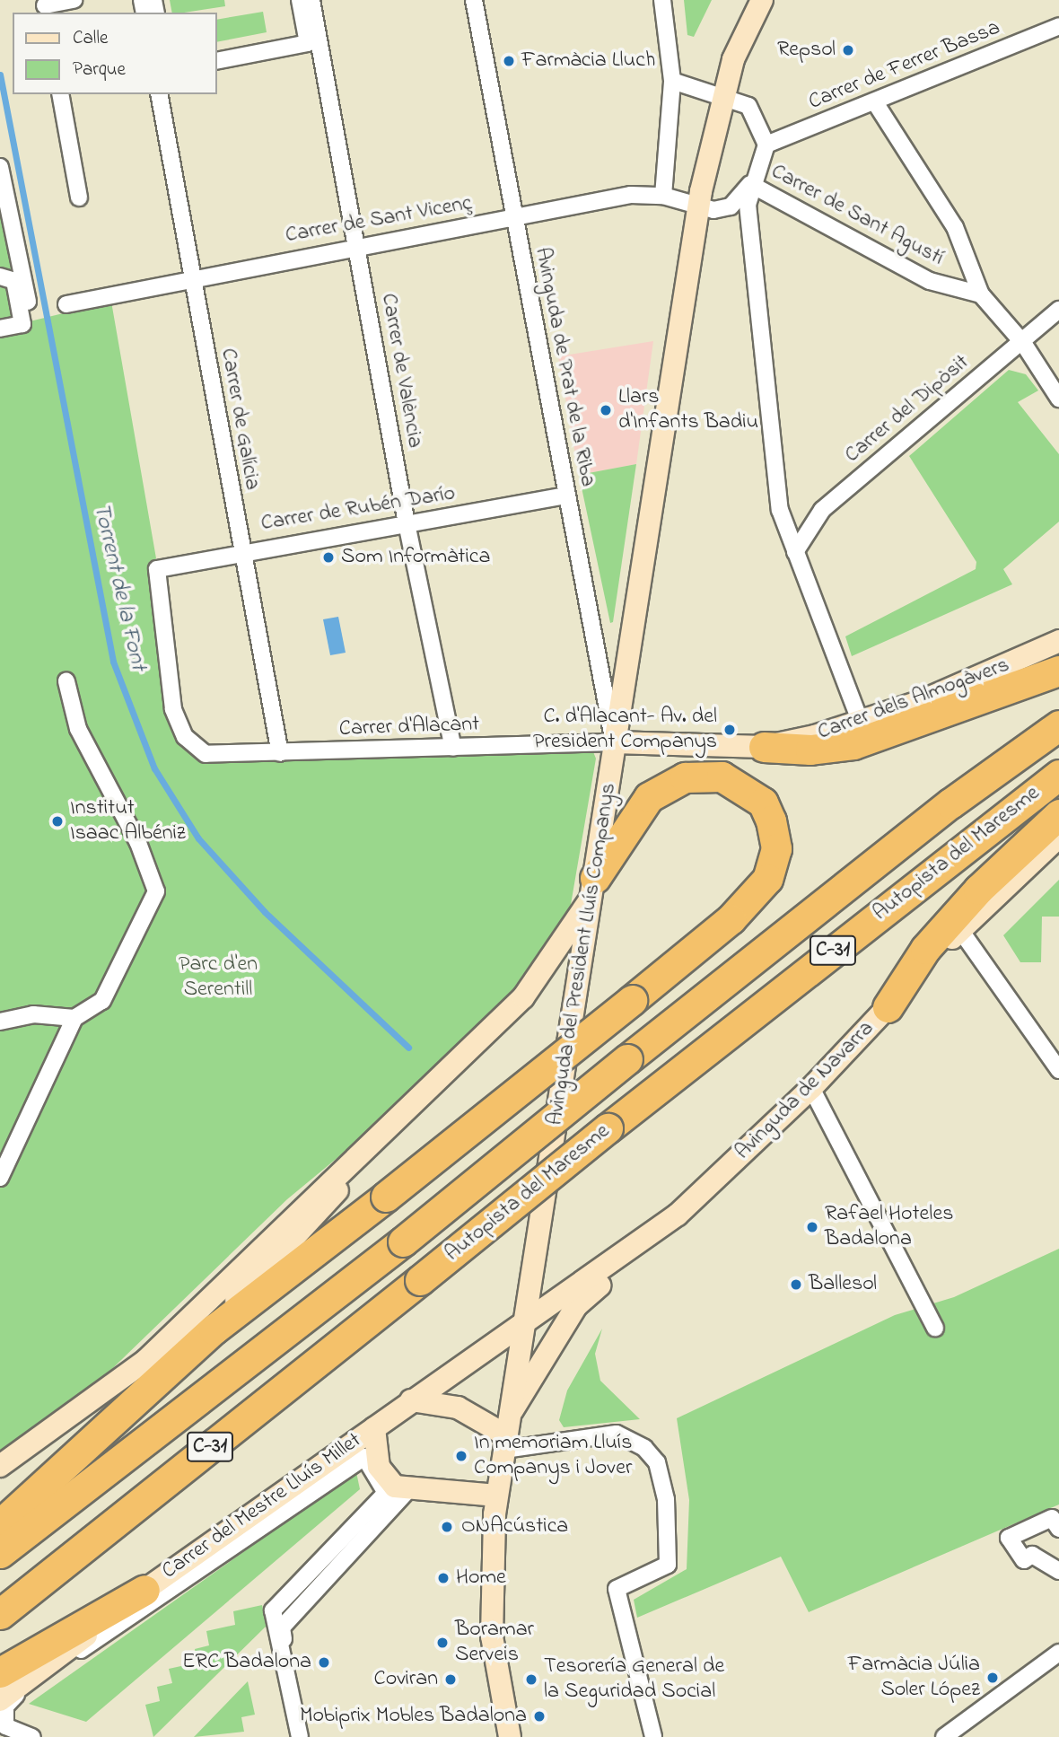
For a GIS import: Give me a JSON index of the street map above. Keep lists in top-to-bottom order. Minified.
{"streets":{"highway":["Autopista del Maresme","C-31"],"street":["Carrer de Ferrer Bassa","Carrer de Sant Agustí","Carrer de Sant Vicenç","Avinguda de Prat de la Riba","Carrer de València","Carrer del Dipòsit","Carrer de Galícia","Carrer de Rubén Darío","Carrer dels Almogàvers","Carrer d'Alacant","Avinguda del President Lluís Companys","Avinguda de Navarra","Carrer del Mestre Lluís Millet"]},"crossings":[["Carrer de Sant Vicenç","Avinguda de Prat de la Riba"],["Carrer de Sant Vicenç","Carrer de València"],["Carrer de Sant Vicenç","Carrer de Galícia"],["Carrer de Sant Vicenç","Avinguda del President Lluís Companys"],["Avinguda de Prat de la Riba","Carrer de Rubén Darío"],["Avinguda de Prat de la Riba","Carrer dels Almogàvers"],["Avinguda de Prat de la Riba","Carrer d'Alacant"],["Avinguda de Prat de la Riba","Avinguda del President Lluís Companys"],["Carrer de València","Carrer de Rubén Darío"],["Carrer de València","Carrer d'Alacant"],["Carrer de Galícia","Carrer de Rubén Darío"],["Carrer de Galícia","Carrer d'Alacant"],["Carrer de Rubén Darío","Carrer d'Alacant"],["Carrer dels Almogàvers","Carrer d'Alacant"],["Carrer dels Almogàvers","Avinguda del President Lluís Companys"],["Carrer d'Alacant","Avinguda del President Lluís Companys"],["Avinguda del President Lluís Companys","Avinguda de Navarra"],["Avinguda del President Lluís Companys","Carrer del Mestre Lluís Millet"],["Avinguda de Navarra","Carrer del Mestre Lluís Millet"]],"water":["Torrent de la Font"],"parks":["Parc d'en Serentill"],"places":["Repsol","Farmàcia Lluch","Llars d'Infants Badiu","Som Informàtica","C. d'Alacant- Av. del President Companys","Institut Isaac Albéniz","Rafael Hoteles Badalona","Ballesol","In memoriam Lluís Companys i Jover","ONAcústica","Home","Boramar Serveis","ERC Badalona","Farmàcia Júlia Soler López","Coviran","Tesorería General de la Seguridad Social","Mobiprix Mobles Badalona"],"legend":["Calle","Parque"]}
